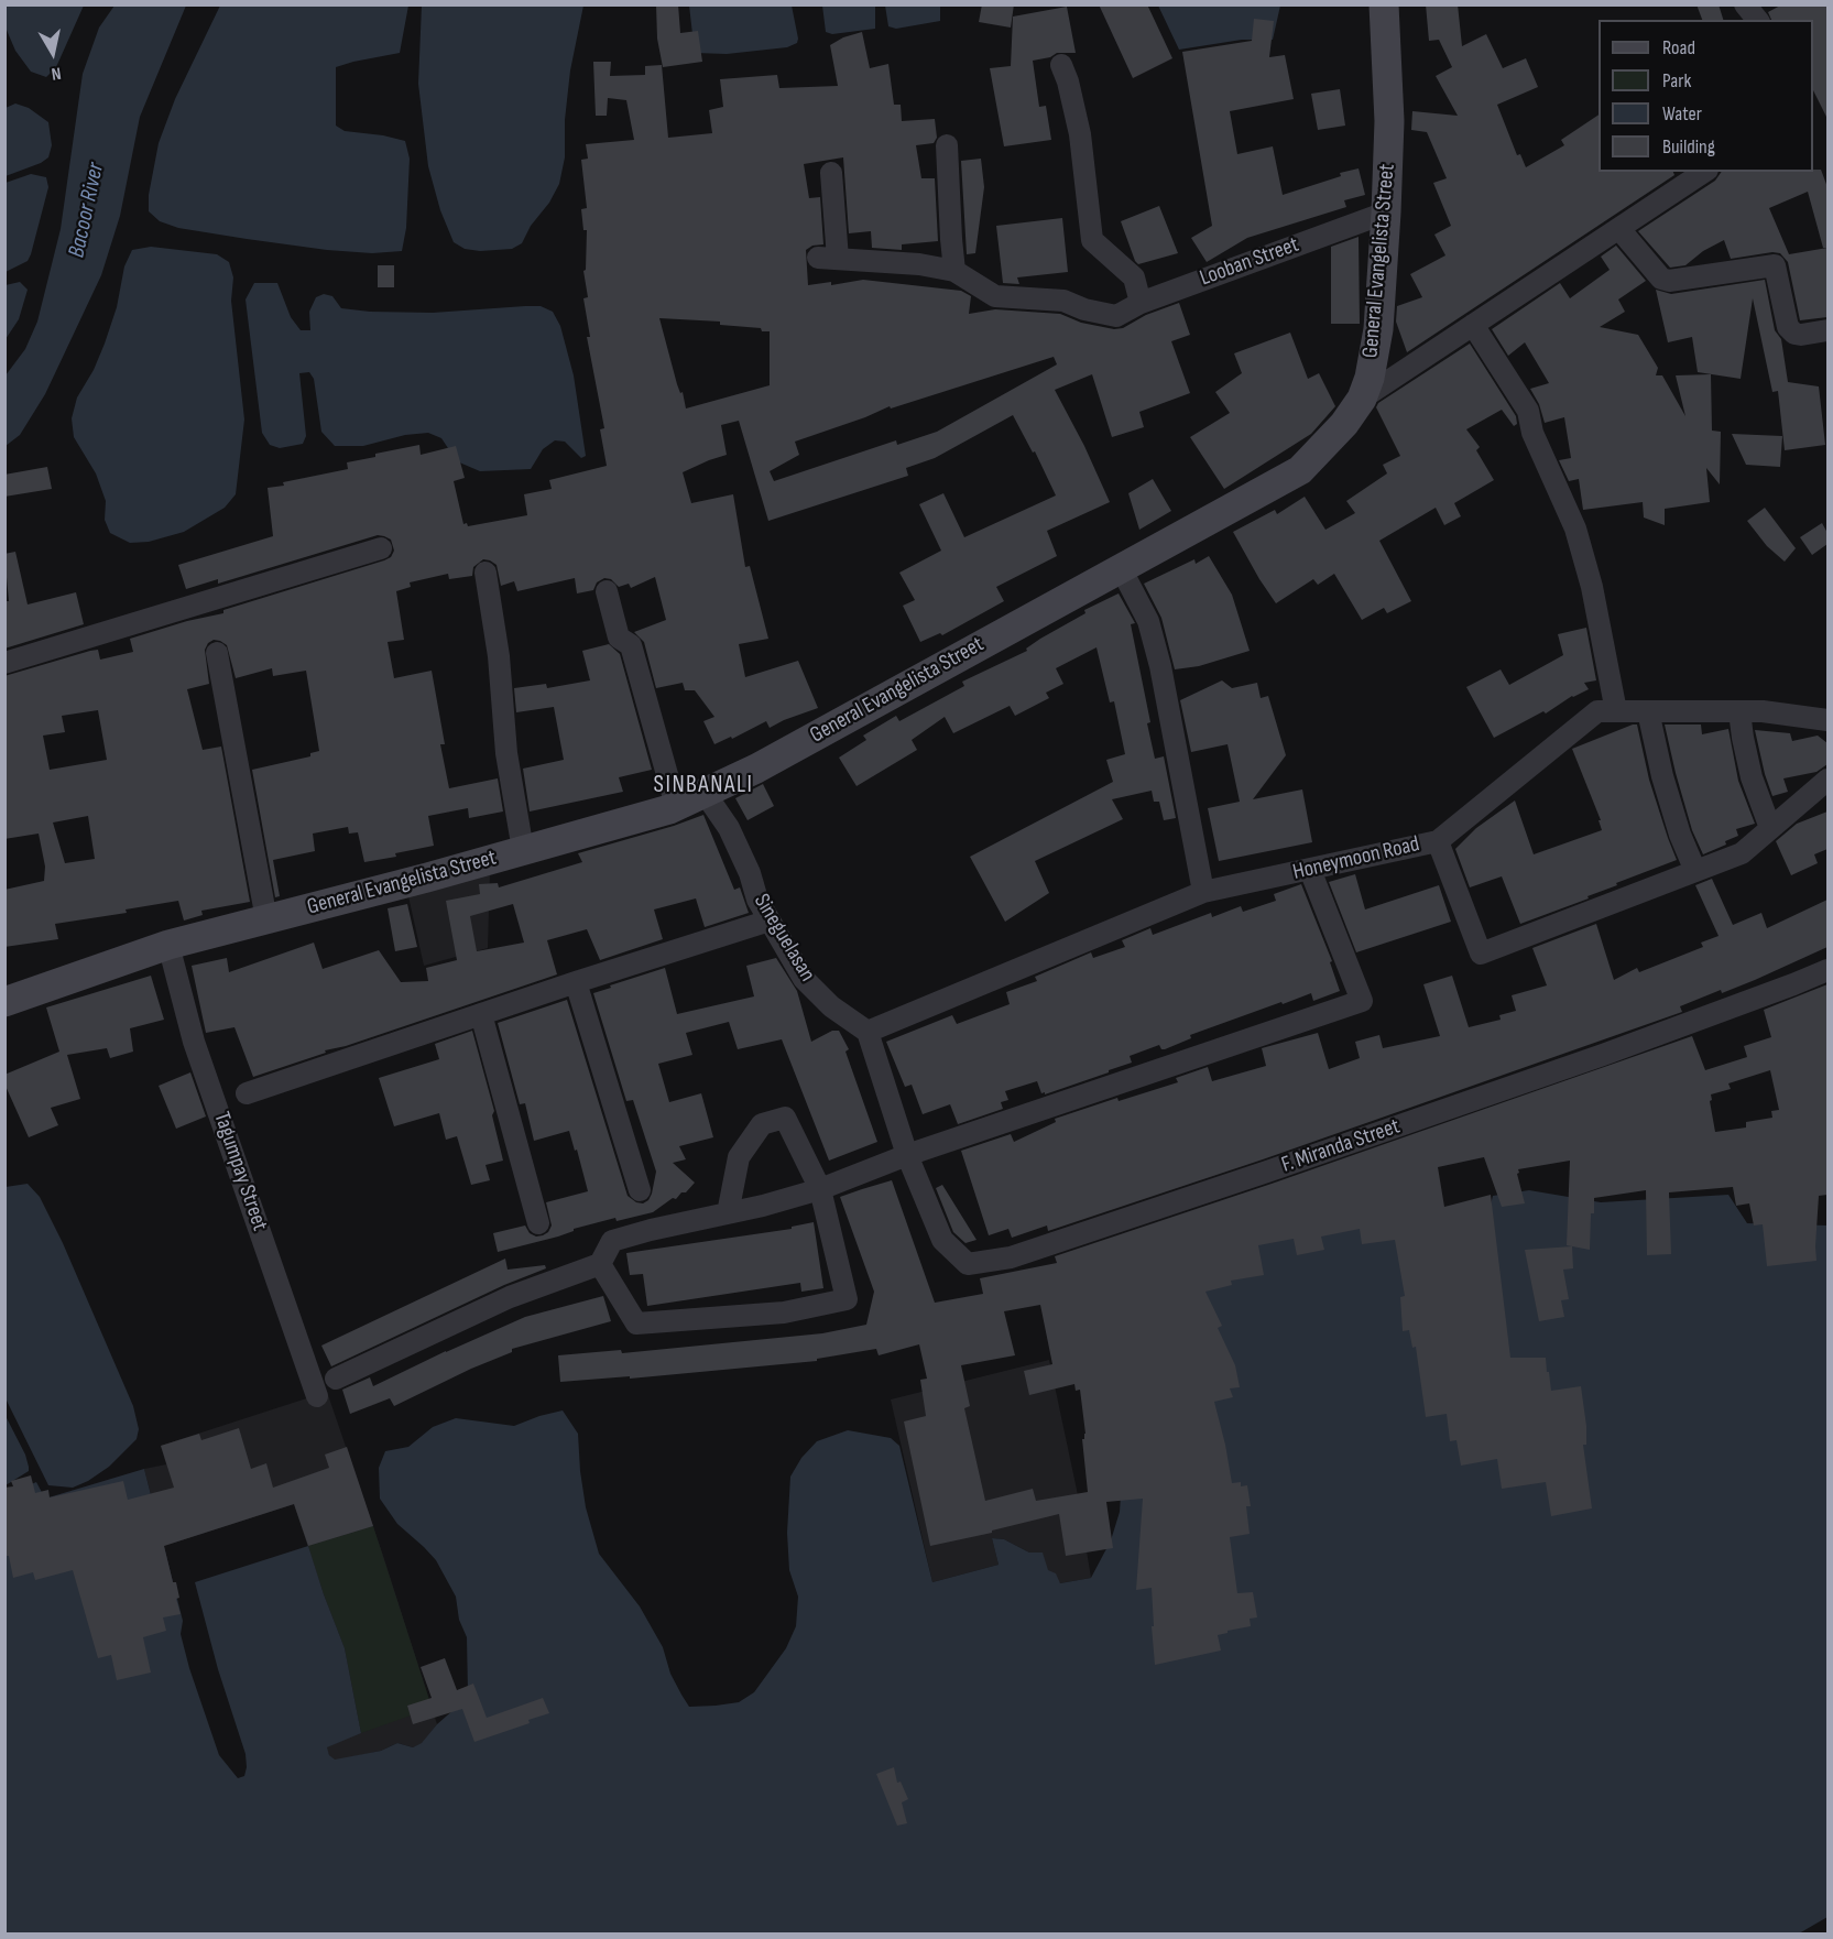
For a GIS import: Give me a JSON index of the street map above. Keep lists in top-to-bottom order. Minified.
{"streets":{"main road":["General Evangelista Street"],"street":["Looban Street","Honeymoon Road","Sineguelasan","F. Miranda Street","Tagumpay Street"]},"crossings":[["General Evangelista Street","Looban Street"],["General Evangelista Street","Sineguelasan"],["General Evangelista Street","Tagumpay Street"],["Honeymoon Road","Sineguelasan"]],"districts":["SINBANALI"],"water":["Bacoor River"],"legend":["Road","Park","Water","Building"],"north":"bottom"}
